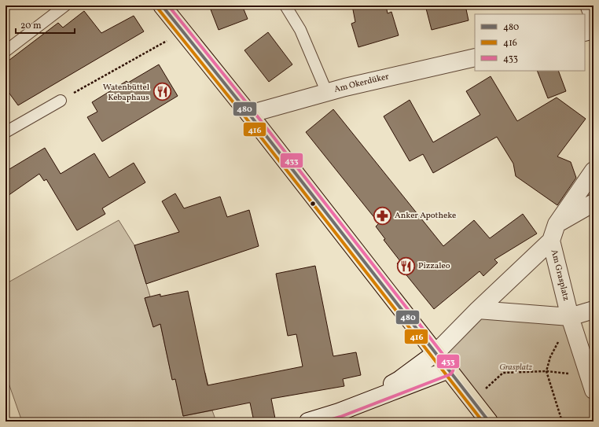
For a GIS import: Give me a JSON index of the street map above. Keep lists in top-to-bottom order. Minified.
{"streets":{"street":["Am Okerdüker","Am Grasplatz"]},"parks":["Grasplatz"],"places":{"restaurant":["Watenbüttel Kebaphaus","Pizzaleo"],"pharmacy":["Anker Apotheke"]},"lines":["transit line 480","transit line 433","transit line 416"],"legend":["480","416","433"],"scale_bar":"20 m"}
